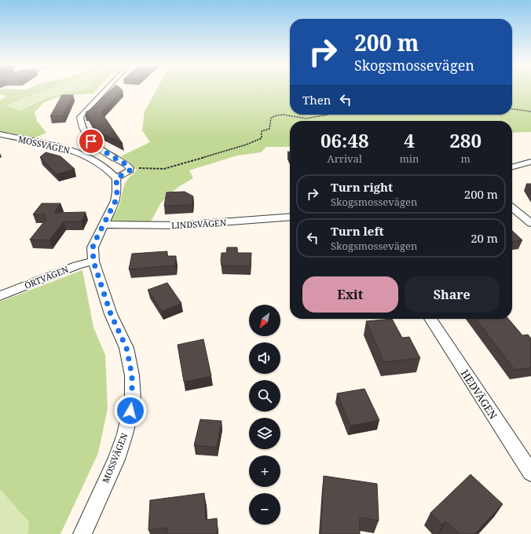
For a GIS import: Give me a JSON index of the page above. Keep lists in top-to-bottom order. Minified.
{"streets":{"street":["MOSSVÄGEN","LINDSVÄGEN","ÖRTVÄGEN","HEDVÄGEN"]},"crossings":[["MOSSVÄGEN","LINDSVÄGEN"],["MOSSVÄGEN","ÖRTVÄGEN"]],"north":"bottom left","page":{"turn":["200 m","Skogsmossevägen"],"then":"Then","eta":["06:48","Arrival","4","min","280","m"],"list":[{"name":"Turn right","note":"Skogsmossevägen","value":"200 m"},{"name":"Turn left","note":"Skogsmossevägen","value":"20 m"}],"buttons":["Exit","Share"],"map_buttons":["+","−"]}}
